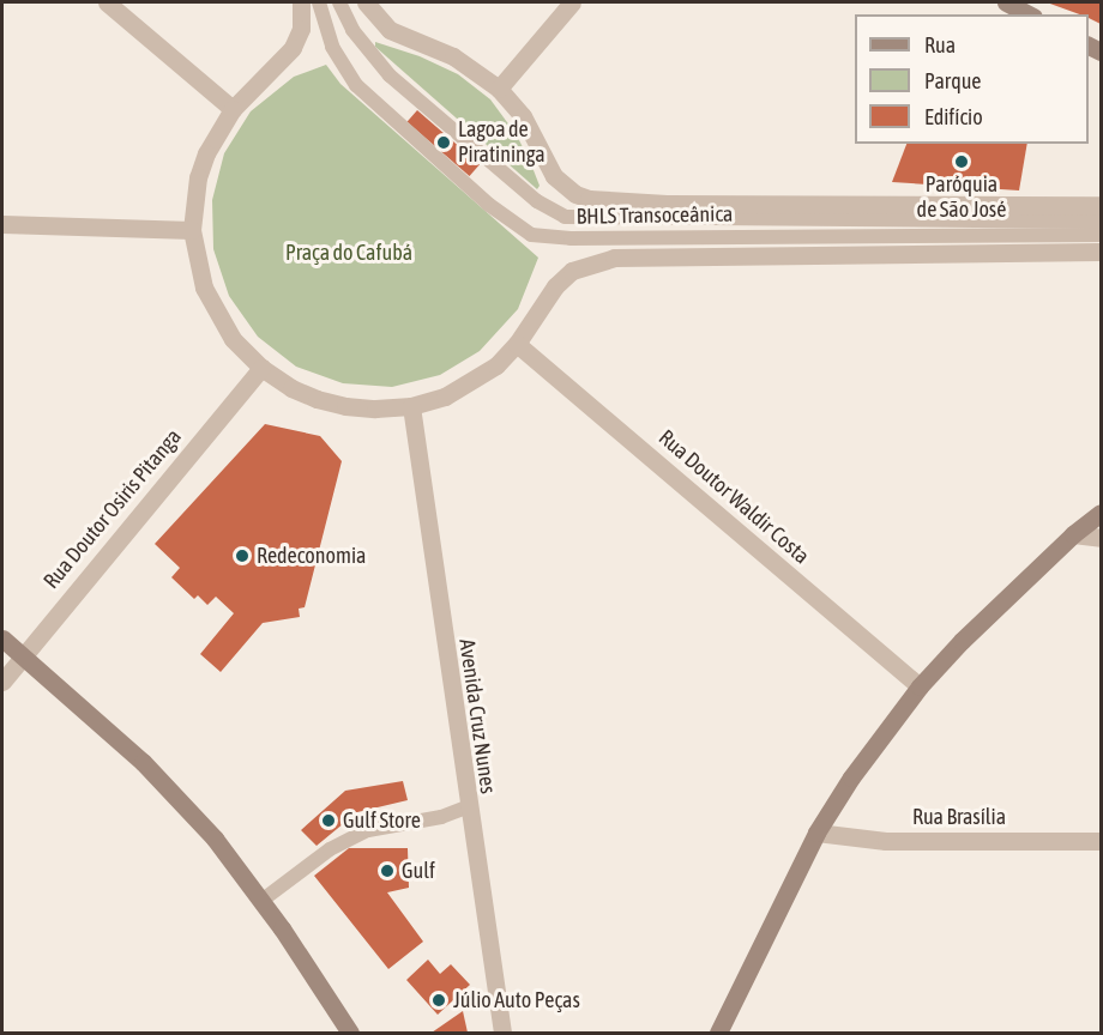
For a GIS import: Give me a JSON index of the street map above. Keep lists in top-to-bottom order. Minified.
{"streets":{"street":["Rua Doutor Waldir Costa","Rua Doutor Osiris Pitanga","Avenida Cruz Nunes","Rua Brasília"],"lane":["BHLS Transoceânica"]},"parks":["Praça do Cafubá"],"places":["Lagoa de Piratininga","Paróquia de São José","Redeconomia","Gulf Store","Gulf","Júlio Auto Peças"],"legend":["Rua","Parque","Edifício"]}
